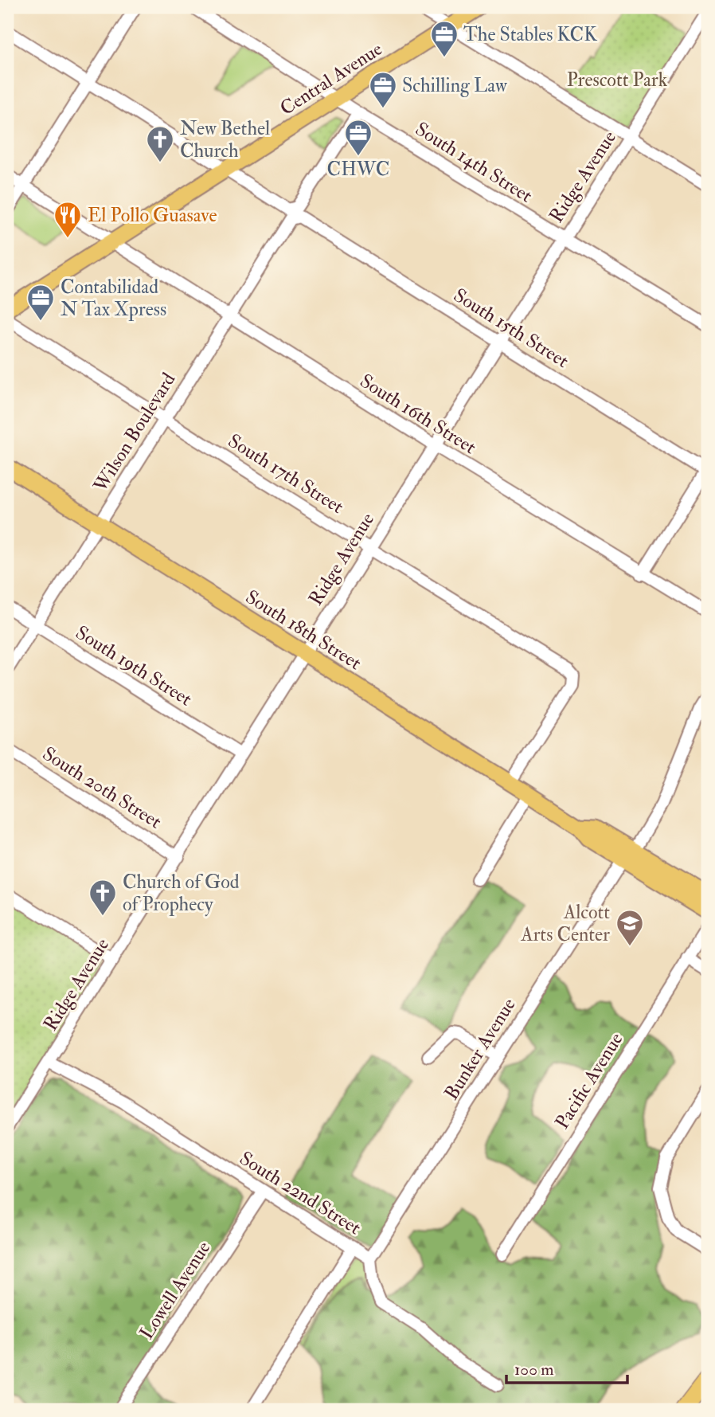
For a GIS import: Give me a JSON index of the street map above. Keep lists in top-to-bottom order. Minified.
{"streets":{"main road":["Central Avenue","South 18th Street"],"street":["South 14th Street","Ridge Avenue","South 15th Street","South 16th Street","Wilson Boulevard","South 17th Street","South 19th Street","South 20th Street","Bunker Avenue","Pacific Avenue","South 22nd Street","Lowell Avenue"]},"crossings":[["Central Avenue","South 14th Street"],["Central Avenue","South 15th Street"],["Central Avenue","South 16th Street"],["South 14th Street","Ridge Avenue"],["South 14th Street","Wilson Boulevard"],["Ridge Avenue","South 15th Street"],["Ridge Avenue","South 16th Street"],["Ridge Avenue","South 17th Street"],["Ridge Avenue","South 18th Street"],["Ridge Avenue","South 19th Street"],["Ridge Avenue","South 20th Street"],["Ridge Avenue","South 22nd Street"],["South 15th Street","Wilson Boulevard"],["South 16th Street","Wilson Boulevard"],["Wilson Boulevard","South 17th Street"],["Wilson Boulevard","South 18th Street"],["Wilson Boulevard","South 19th Street"],["South 17th Street","South 18th Street"],["South 18th Street","Bunker Avenue"],["Bunker Avenue","South 22nd Street"],["South 22nd Street","Lowell Avenue"]],"parks":["Prescott Park"],"places":{"office":["The Stables KCK","Schilling Law","CHWC","Contabilidad N Tax Xpress"],"church":["New Bethel Church","Church of God of Prophecy"],"restaurant":["El Pollo Guasave"],"school or university":["Alcott Arts Center"]},"scale_bar":"100 m"}
